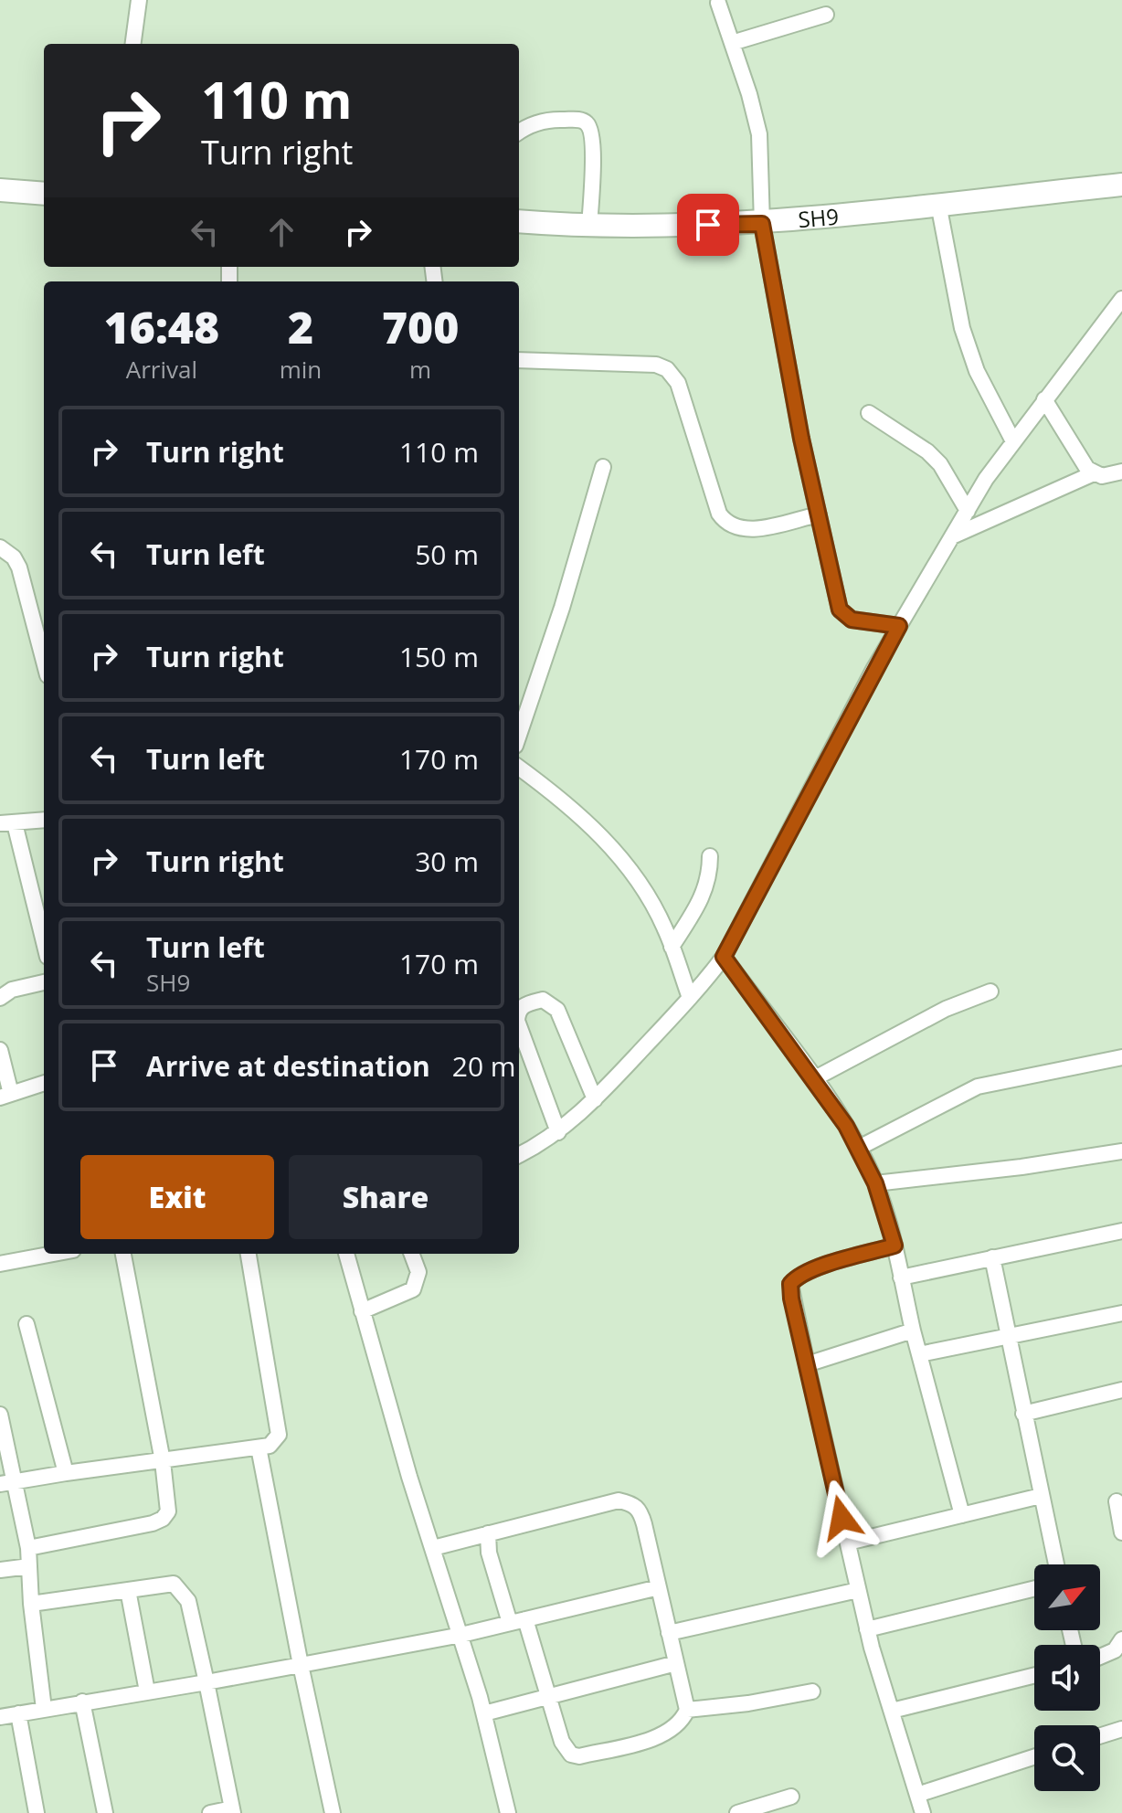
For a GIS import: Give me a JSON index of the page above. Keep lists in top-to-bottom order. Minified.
{"streets":{"main road":["SH9"]},"north":"top right","page":{"turn":["110 m","Turn right"],"eta":["16:48","Arrival","2","min","700","m"],"list":[{"name":"Turn right","value":"110 m"},{"name":"Turn left","value":"50 m"},{"name":"Turn right","value":"150 m"},{"name":"Turn left","value":"170 m"},{"name":"Turn right","value":"30 m"},{"name":"Turn left","note":"SH9","value":"170 m"},{"name":"Arrive at destination","value":"20 m"}],"buttons":["Exit","Share"]}}
